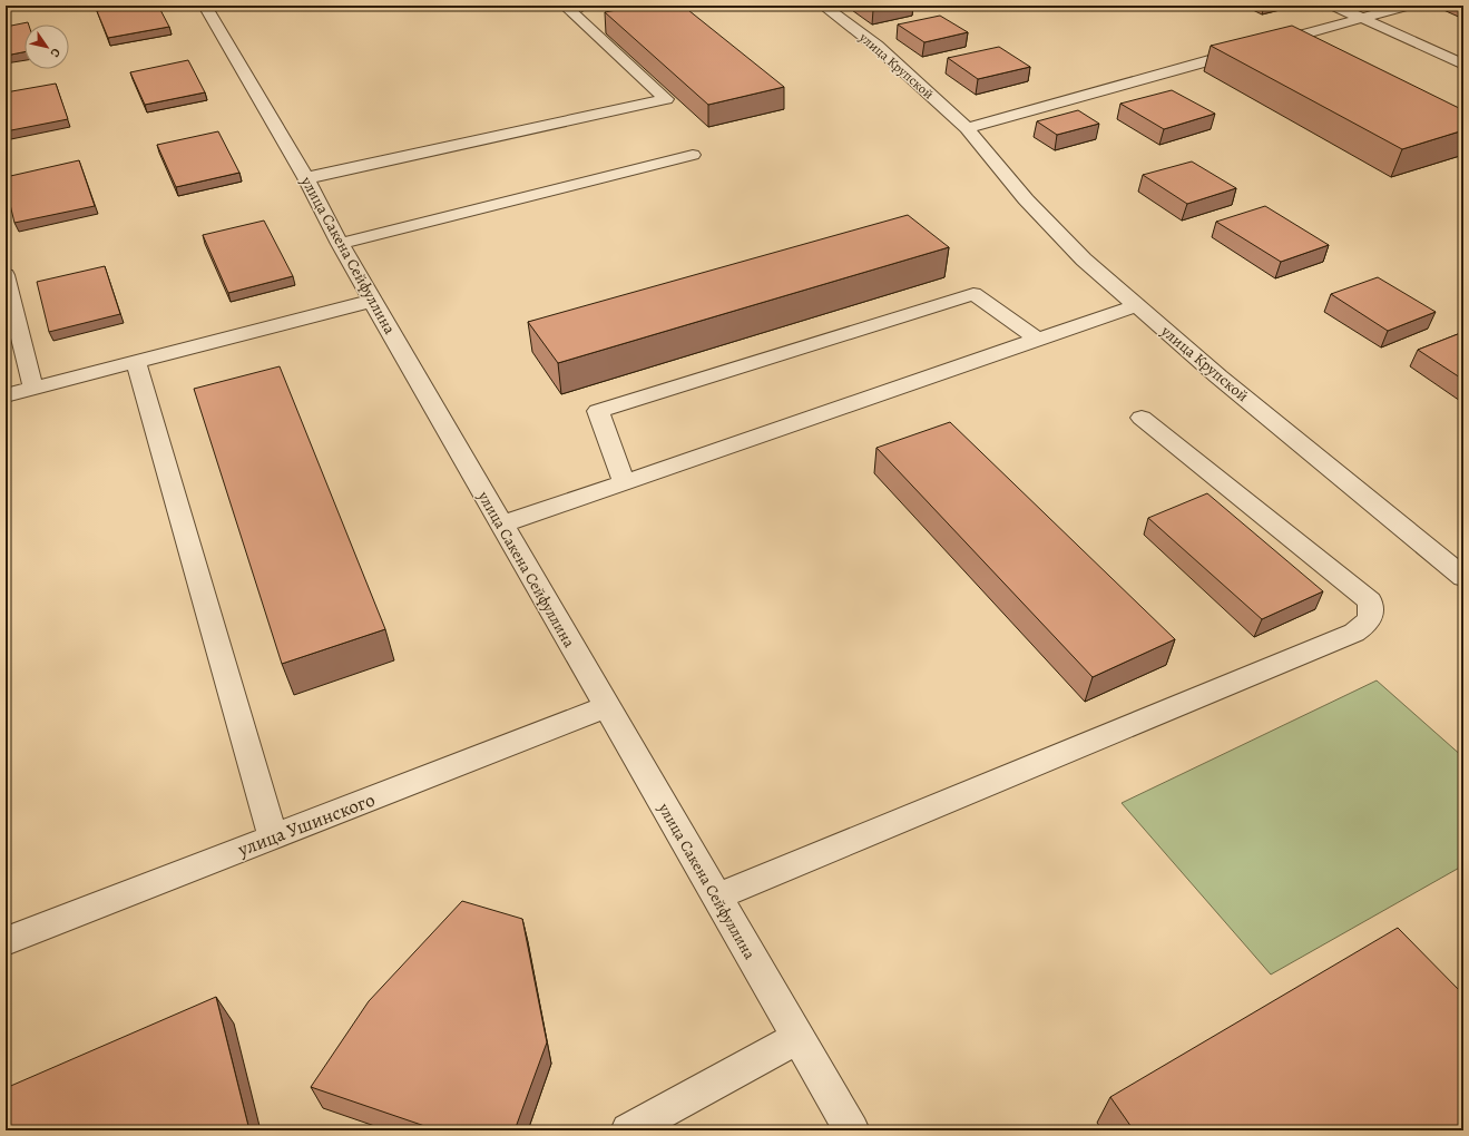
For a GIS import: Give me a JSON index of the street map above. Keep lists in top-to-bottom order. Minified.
{"streets":{"street":["улица Крупской","улица Сакена Сейфуллина","улица Ушинского"]},"crossings":[["улица Сакена Сейфуллина","улица Ушинского"]],"north":"bottom right"}
